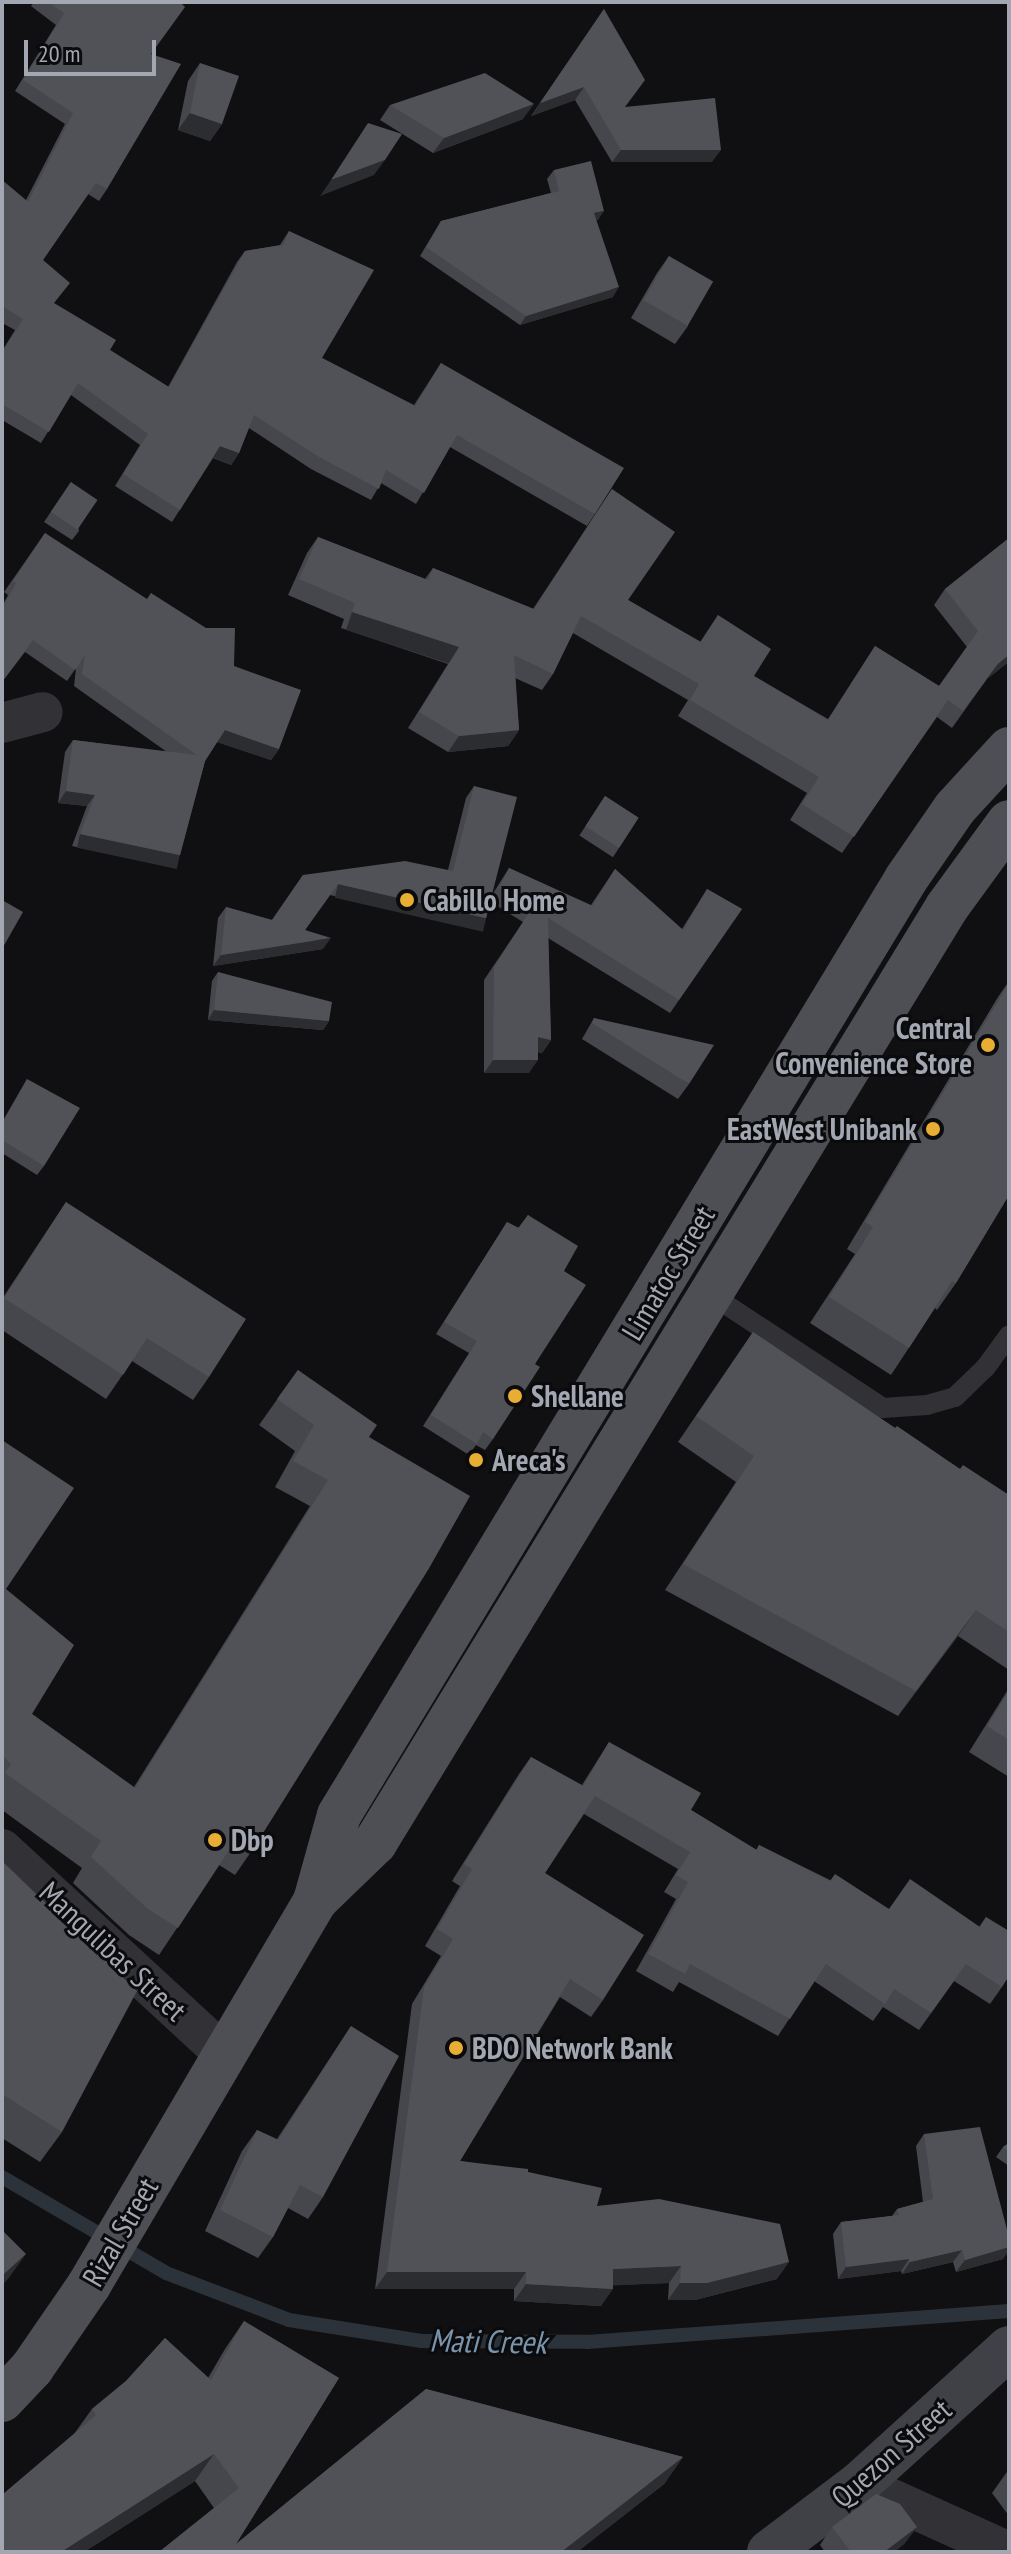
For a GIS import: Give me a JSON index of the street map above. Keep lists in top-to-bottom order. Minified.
{"streets":{"main road":["Limatoc Street","Rizal Street"],"street":["Mangulibas Street","Quezon Street"]},"crossings":[["Limatoc Street","Mangulibas Street"],["Limatoc Street","Rizal Street"],["Mangulibas Street","Rizal Street"]],"water":["Mati Creek"],"places":["Cabillo Home","Central Convenience Store","EastWest Unibank","Shellane","Areca's","Dbp","BDO Network Bank"],"scale_bar":"20 m"}
